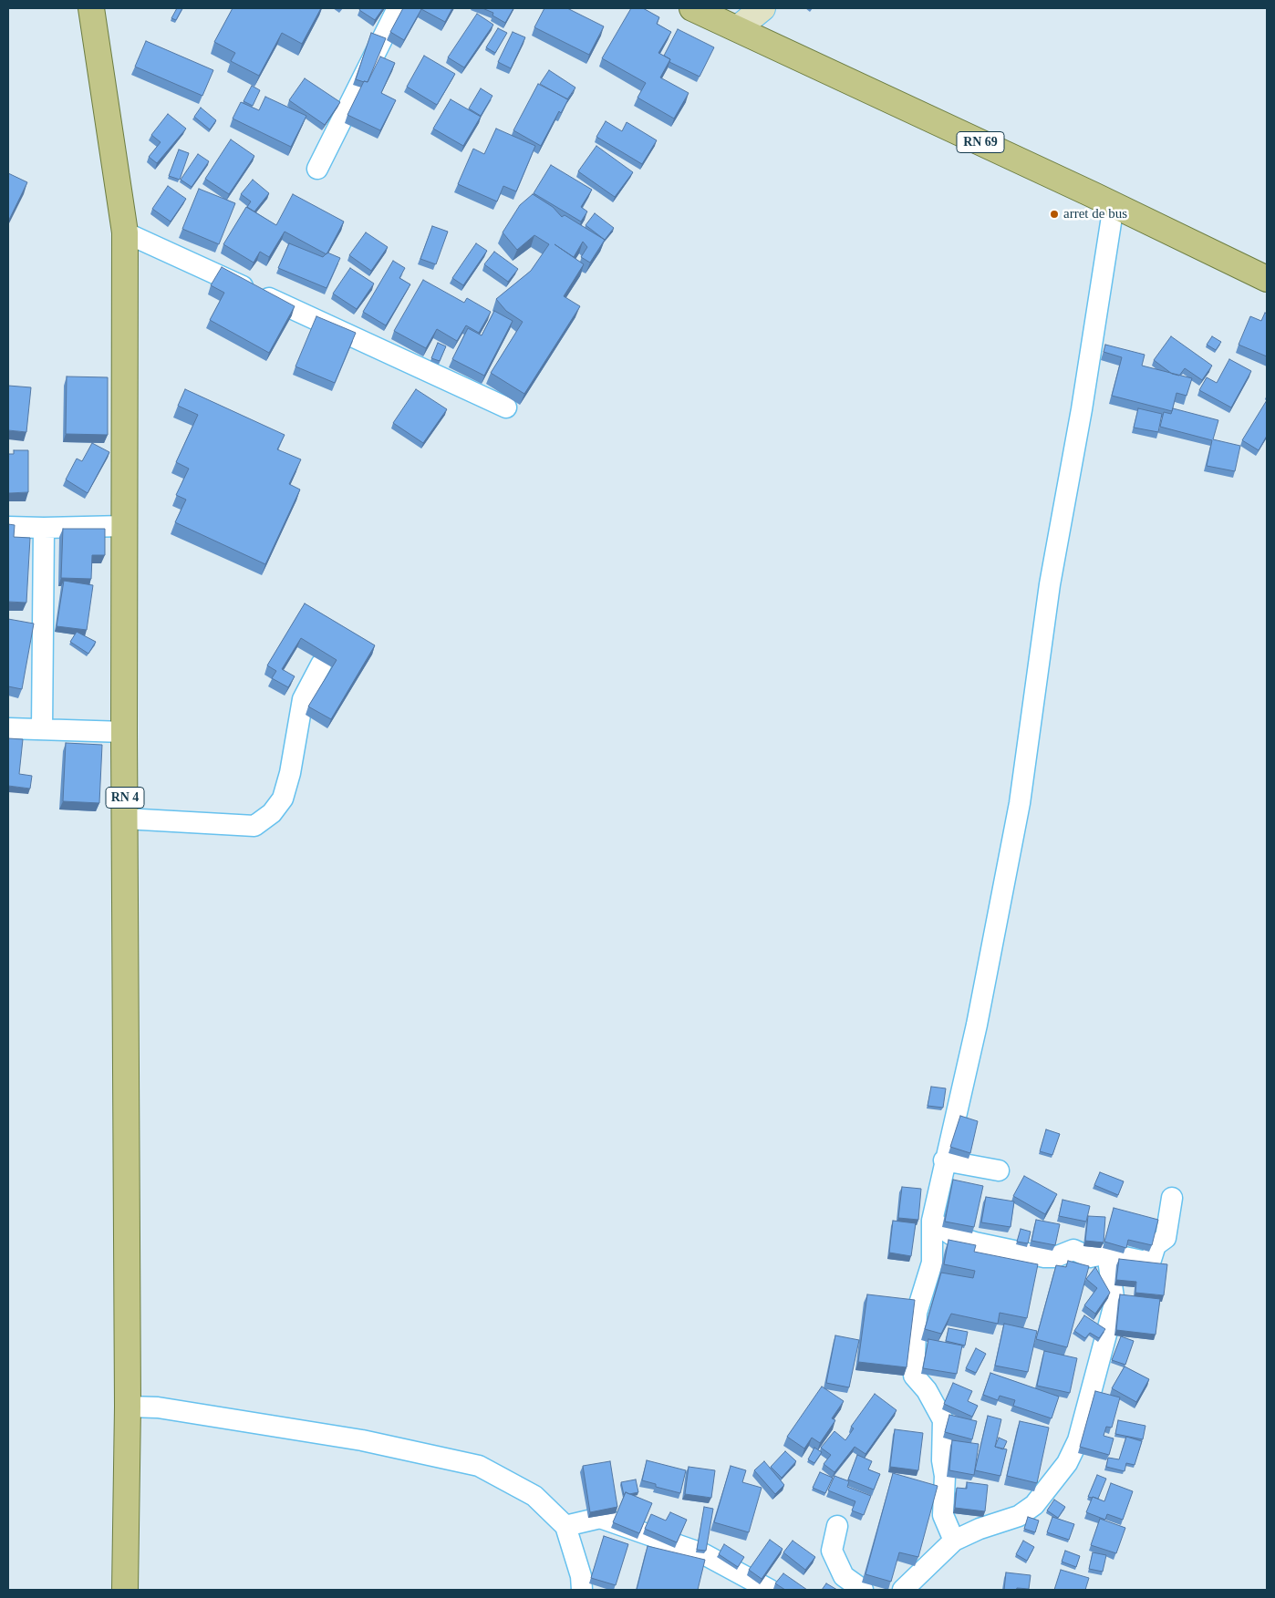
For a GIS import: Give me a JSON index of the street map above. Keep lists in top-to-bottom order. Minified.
{"streets":{"main road":["RN 69","RN 4"]},"places":["arret de bus"]}
